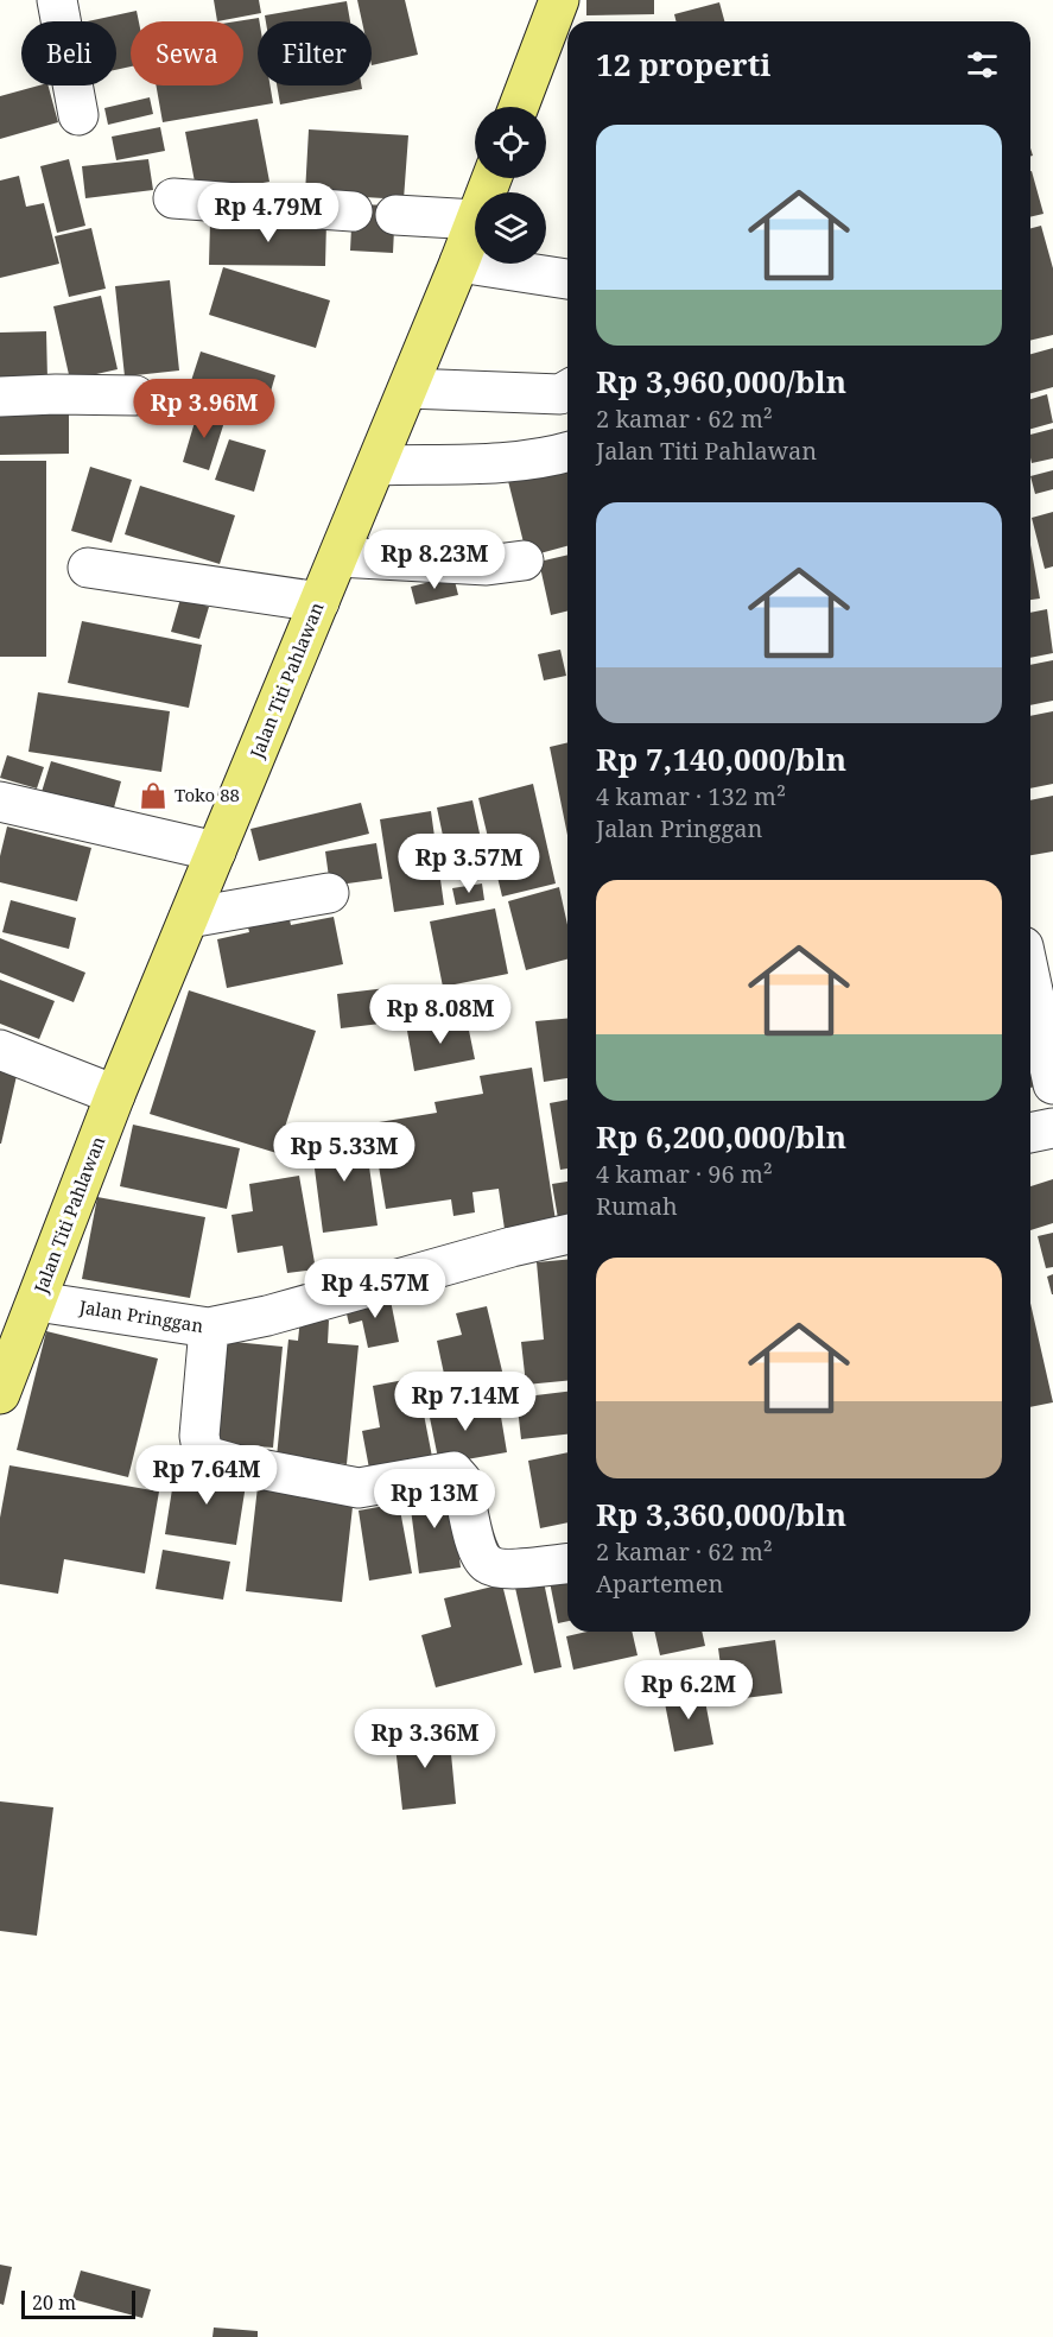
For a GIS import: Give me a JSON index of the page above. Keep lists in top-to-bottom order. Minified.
{"streets":{"main road":["Jalan Titi Pahlawan"],"street":["Jalan Pringgan"]},"crossings":[["Jalan Titi Pahlawan","Jalan Pringgan"]],"places":{"shop":["Toko 88"]},"scale_bar":"20 m","page":{"chip":["Beli","Sewa","Filter"],"heading":"12 properti","list":[{"name":"Rp 3,960,000/bln","note":"2 kamar · 62 m² · Jalan Titi Pahlawan"},{"name":"Rp 7,140,000/bln","note":"4 kamar · 132 m² · Jalan Pringgan"},{"name":"Rp 6,200,000/bln","note":"4 kamar · 96 m² · Rumah"},{"name":"Rp 3,360,000/bln","note":"2 kamar · 62 m² · Apartemen"}],"price":["Rp 4.79M","Rp 3.96M","Rp 8.23M","Rp 3.57M","Rp 8.08M","Rp 5.33M","Rp 4.57M","Rp 7.14M","Rp 7.64M","Rp 13M","Rp 6.2M","Rp 3.36M"],"scale":"20 m"}}
